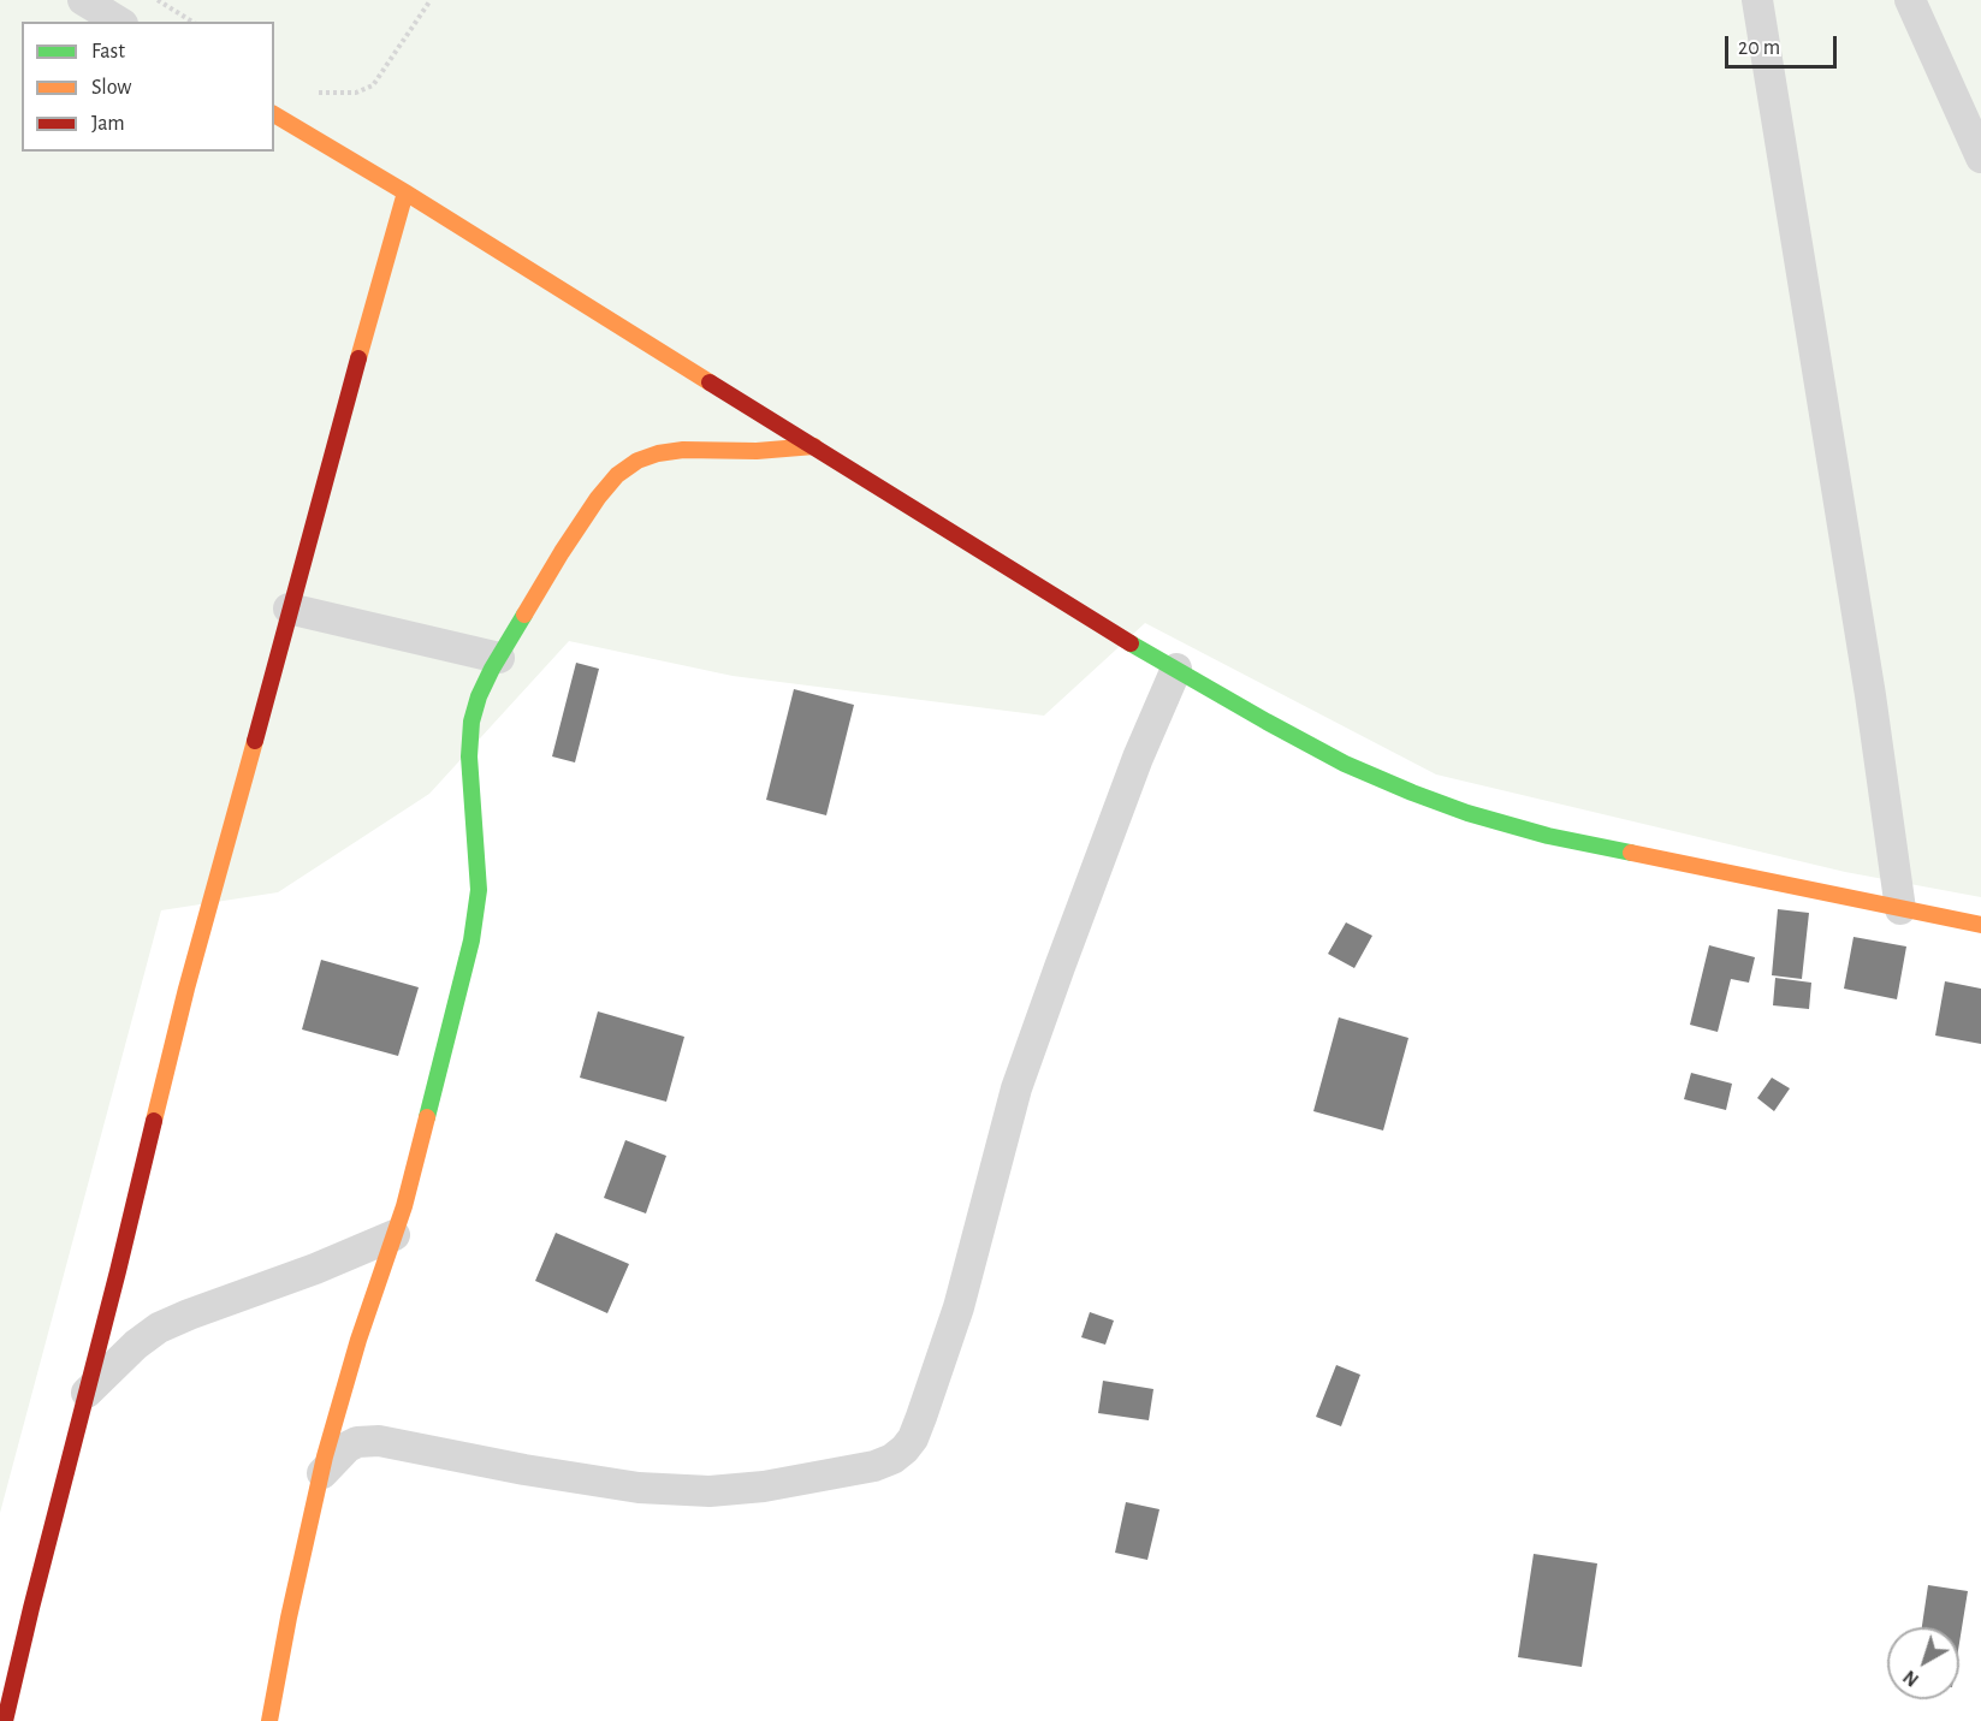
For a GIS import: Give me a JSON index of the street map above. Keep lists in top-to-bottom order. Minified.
{"legend":["Fast","Slow","Jam"],"scale_bar":"20 m","north":"bottom left"}
